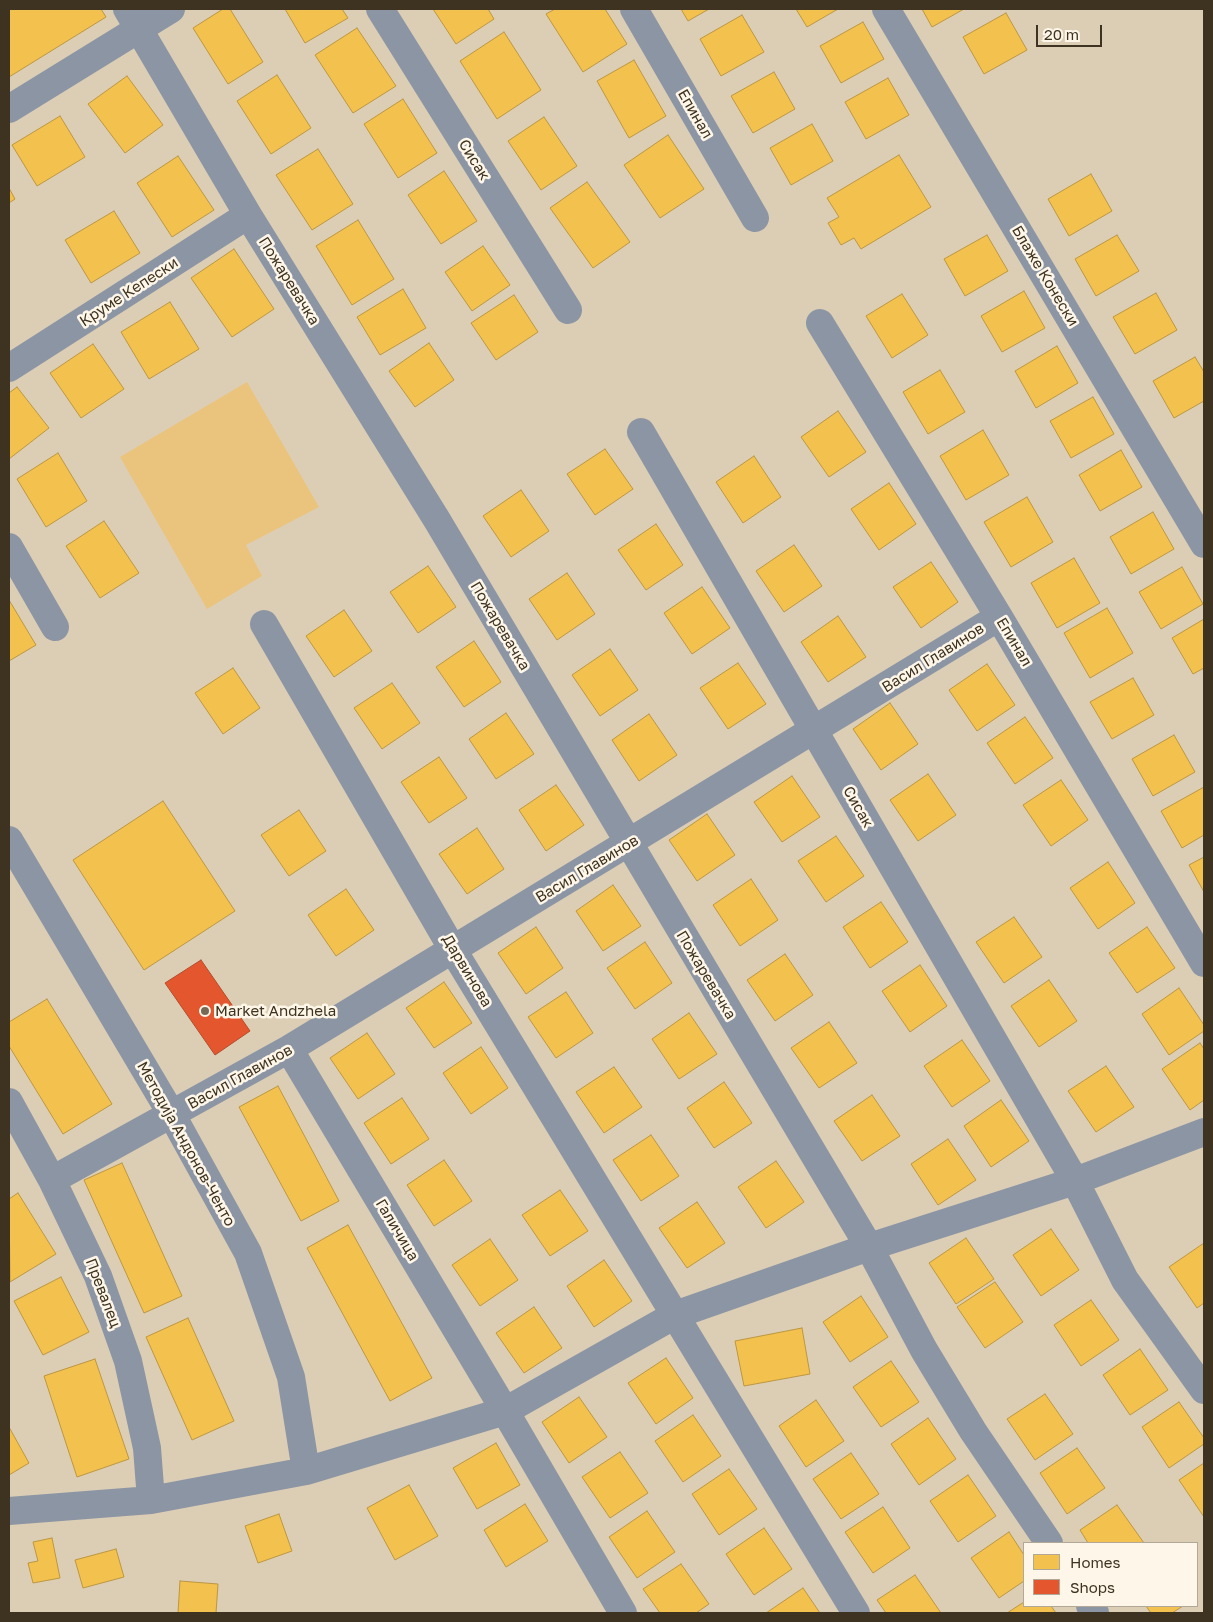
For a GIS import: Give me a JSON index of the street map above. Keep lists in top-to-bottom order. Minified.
{"streets":{"street":["Епинал","Сисак","Блаже Конески","Пожаревачка","Круме Кепески","Васил Главинов","Дарвинова","Методија Андонов-Ченто","Галичица","Превалец"]},"crossings":[["Епинал","Васил Главинов"],["Сисак","Васил Главинов"],["Пожаревачка","Круме Кепески"],["Пожаревачка","Васил Главинов"],["Васил Главинов","Дарвинова"],["Васил Главинов","Методија Андонов-Ченто"],["Васил Главинов","Галичица"],["Васил Главинов","Превалец"]],"places":["Market Andzhela"],"legend":["Homes","Shops"],"scale_bar":"20 m"}
